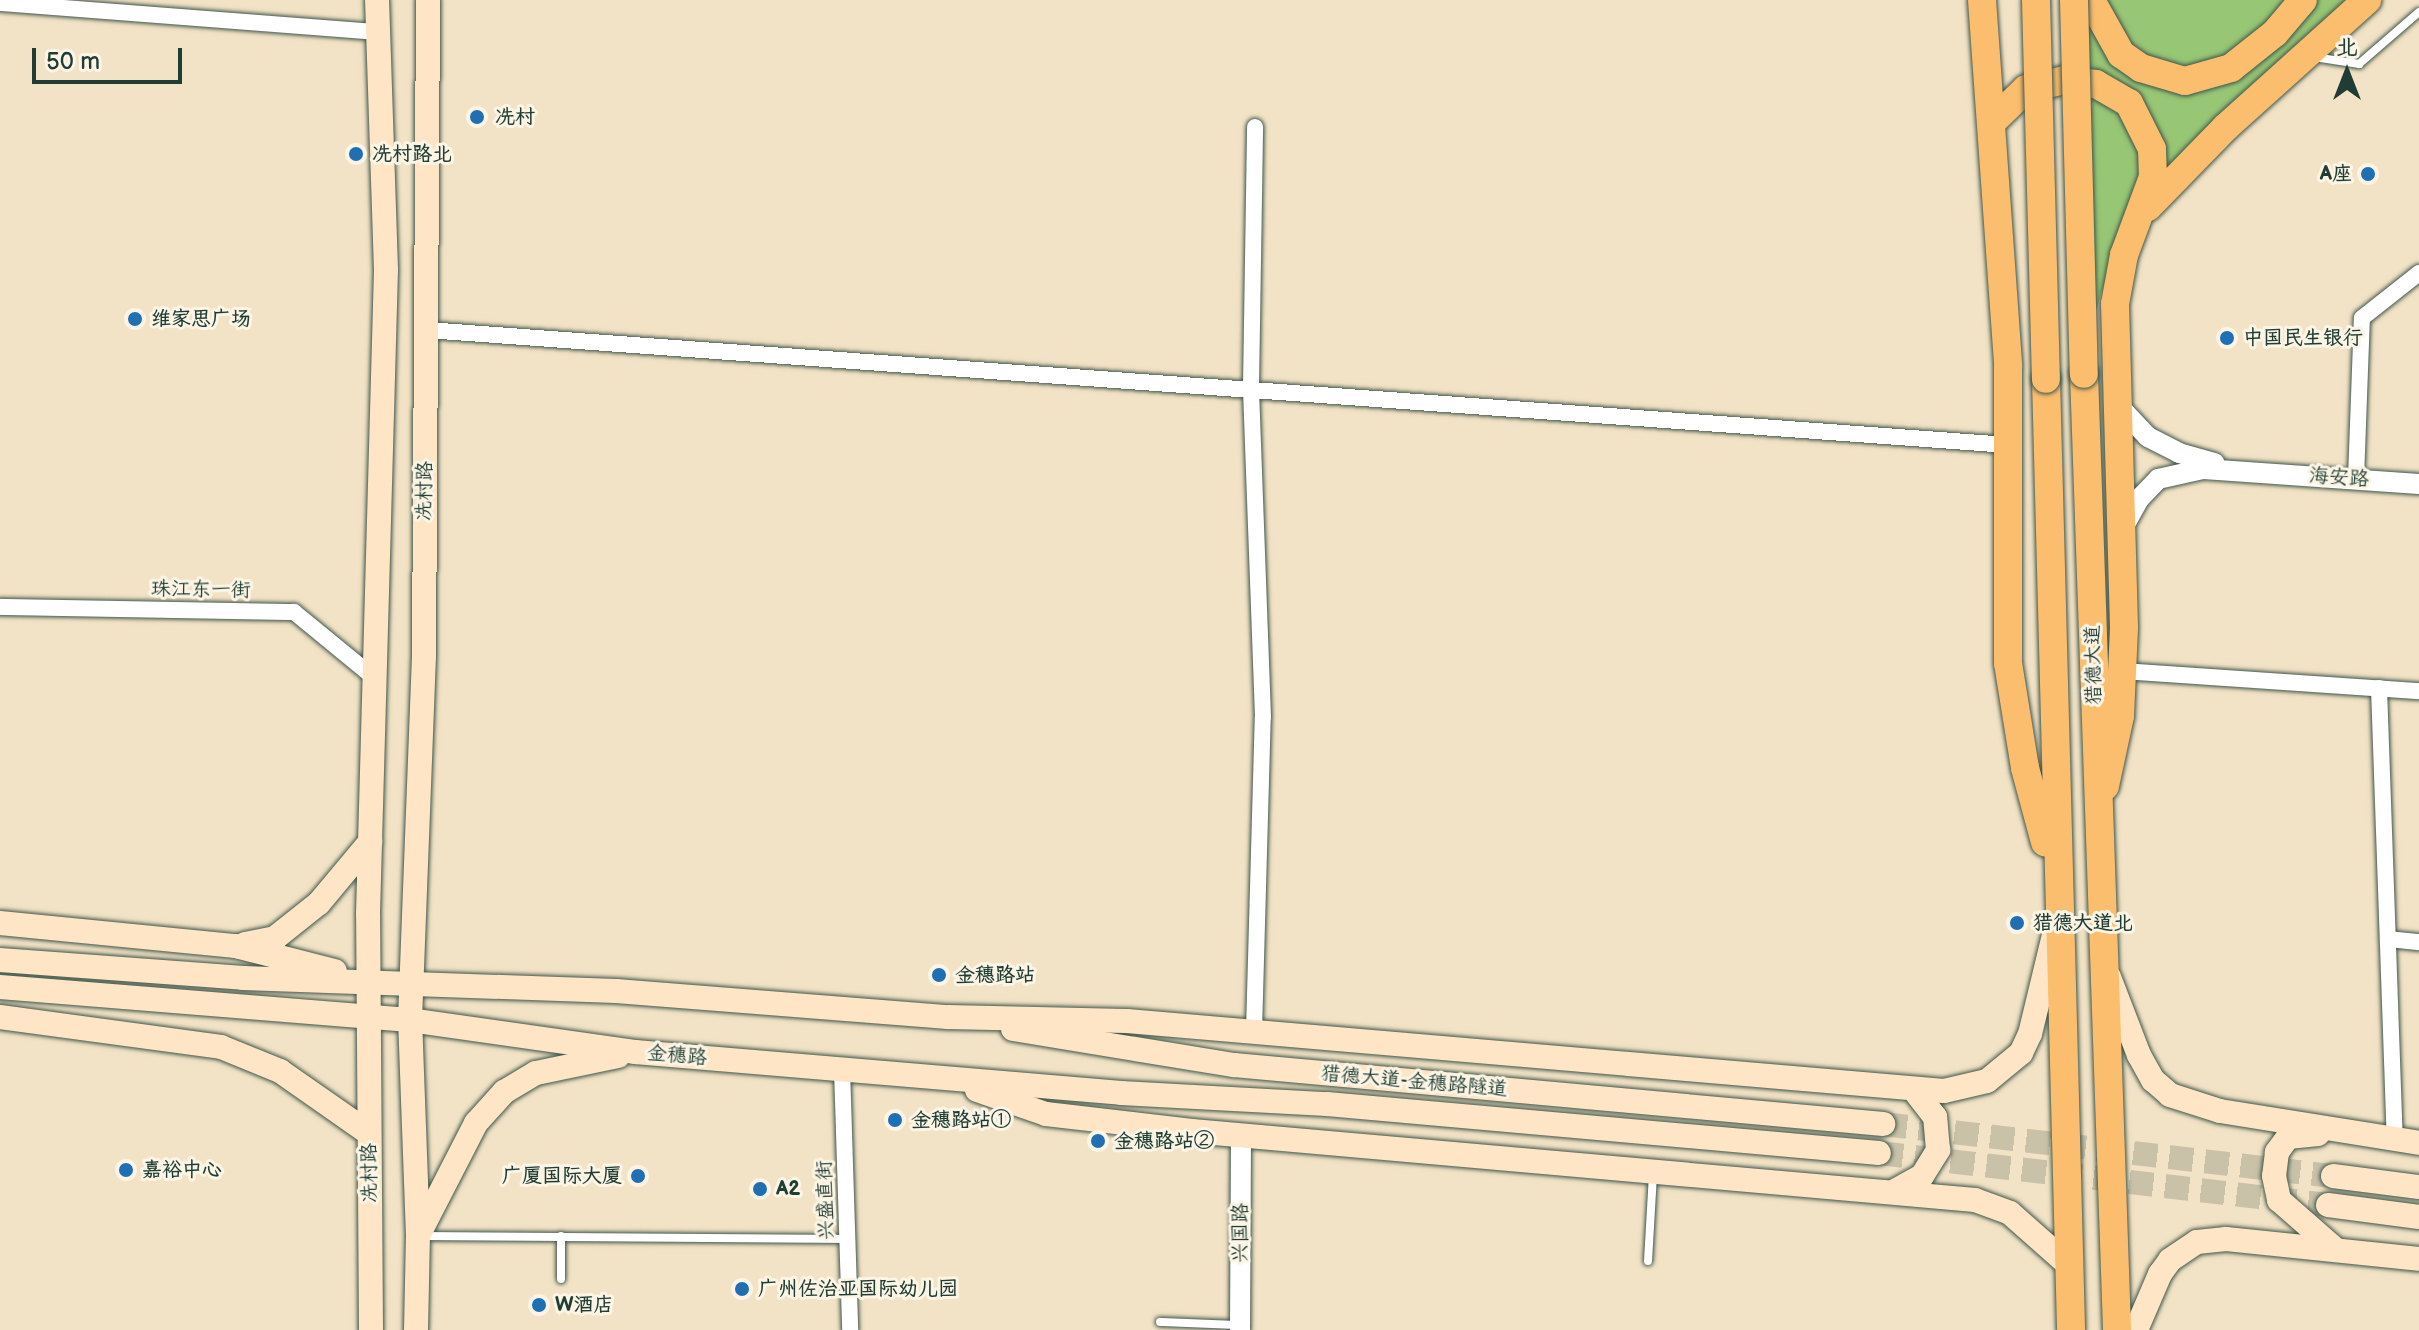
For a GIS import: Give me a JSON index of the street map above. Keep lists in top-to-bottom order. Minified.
{"streets":{"highway":["猎德大道"],"main road":["冼村路","金穗路","猎德大道-金穗路隧道"],"street":["海安路","珠江东一街","兴盛直街","兴国路"]},"crossings":[["冼村路","金穗路"],["金穗路","猎德大道-金穗路隧道"],["金穗路","兴盛直街"]],"places":["冼村","冼村路北","A座","维家思广场","中国民生银行","猎德大道北","金穗路站","金穗路站①","金穗路站②","嘉裕中心","广厦国际大厦","A2","广州佐治亚国际幼儿园","W酒店"],"scale_bar":"50 m","north":"top"}
